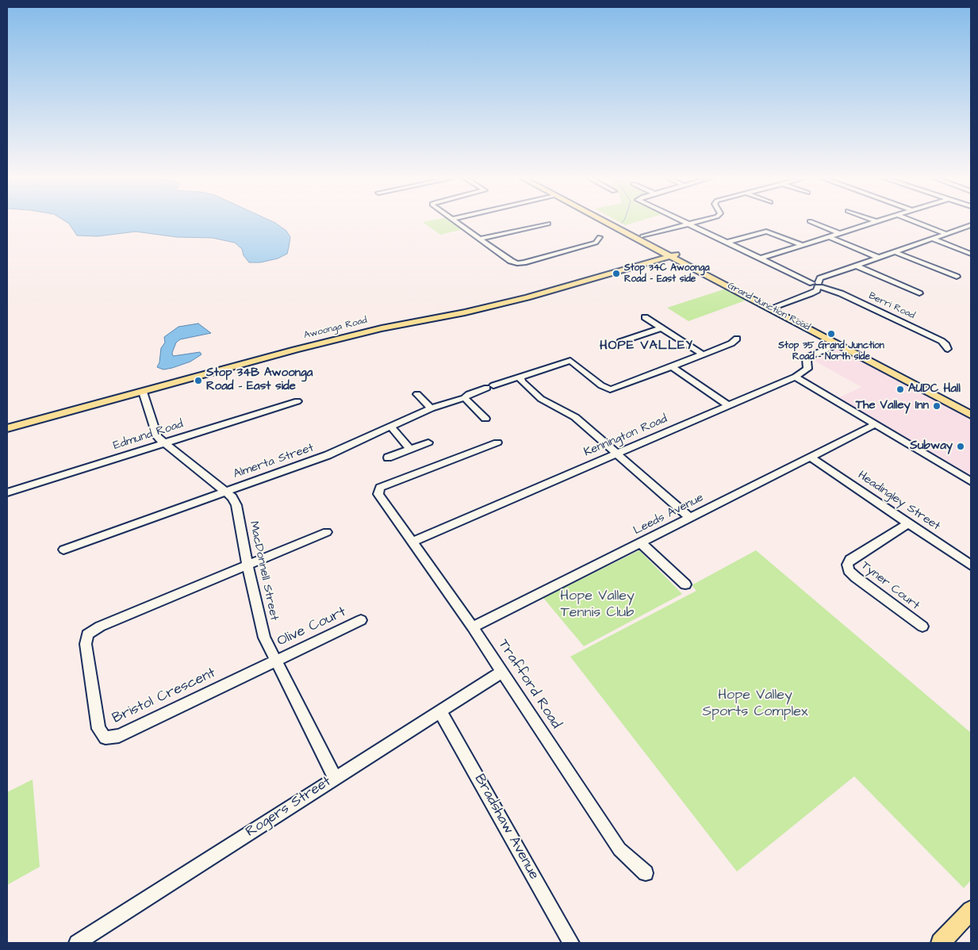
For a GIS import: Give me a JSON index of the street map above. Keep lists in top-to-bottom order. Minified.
{"streets":{"main road":["Grand Junction Road","Awoonga Road"],"street":["Berri Road","Edmund Road","Kennington Road","Almerta Street","Headingley Street","Leeds Avenue","MacDonnell Street","Tyner Court","Olive Court","Trafford Road","Bristol Crescent","Rogers Street","Bradshaw Avenue"]},"crossings":[["Grand Junction Road","Awoonga Road"],["Awoonga Road","MacDonnell Street"],["Edmund Road","MacDonnell Street"],["Kennington Road","Trafford Road"],["Almerta Street","MacDonnell Street"],["Headingley Street","Leeds Avenue"],["Headingley Street","Tyner Court"],["Leeds Avenue","Trafford Road"],["MacDonnell Street","Olive Court"],["MacDonnell Street","Bristol Crescent"],["MacDonnell Street","Rogers Street"],["Olive Court","Bristol Crescent"],["Trafford Road","Rogers Street"],["Rogers Street","Bradshaw Avenue"]],"districts":["HOPE VALLEY"],"parks":["Hope Valley Tennis Club","Hope Valley Sports Complex"],"places":["Stop 34C Awoonga Road - East side","Stop 35 Grand Junction Road - North side","Stop 34B Awoonga Road - East side","AUDC Hall","The Valley Inn","Subway"]}
